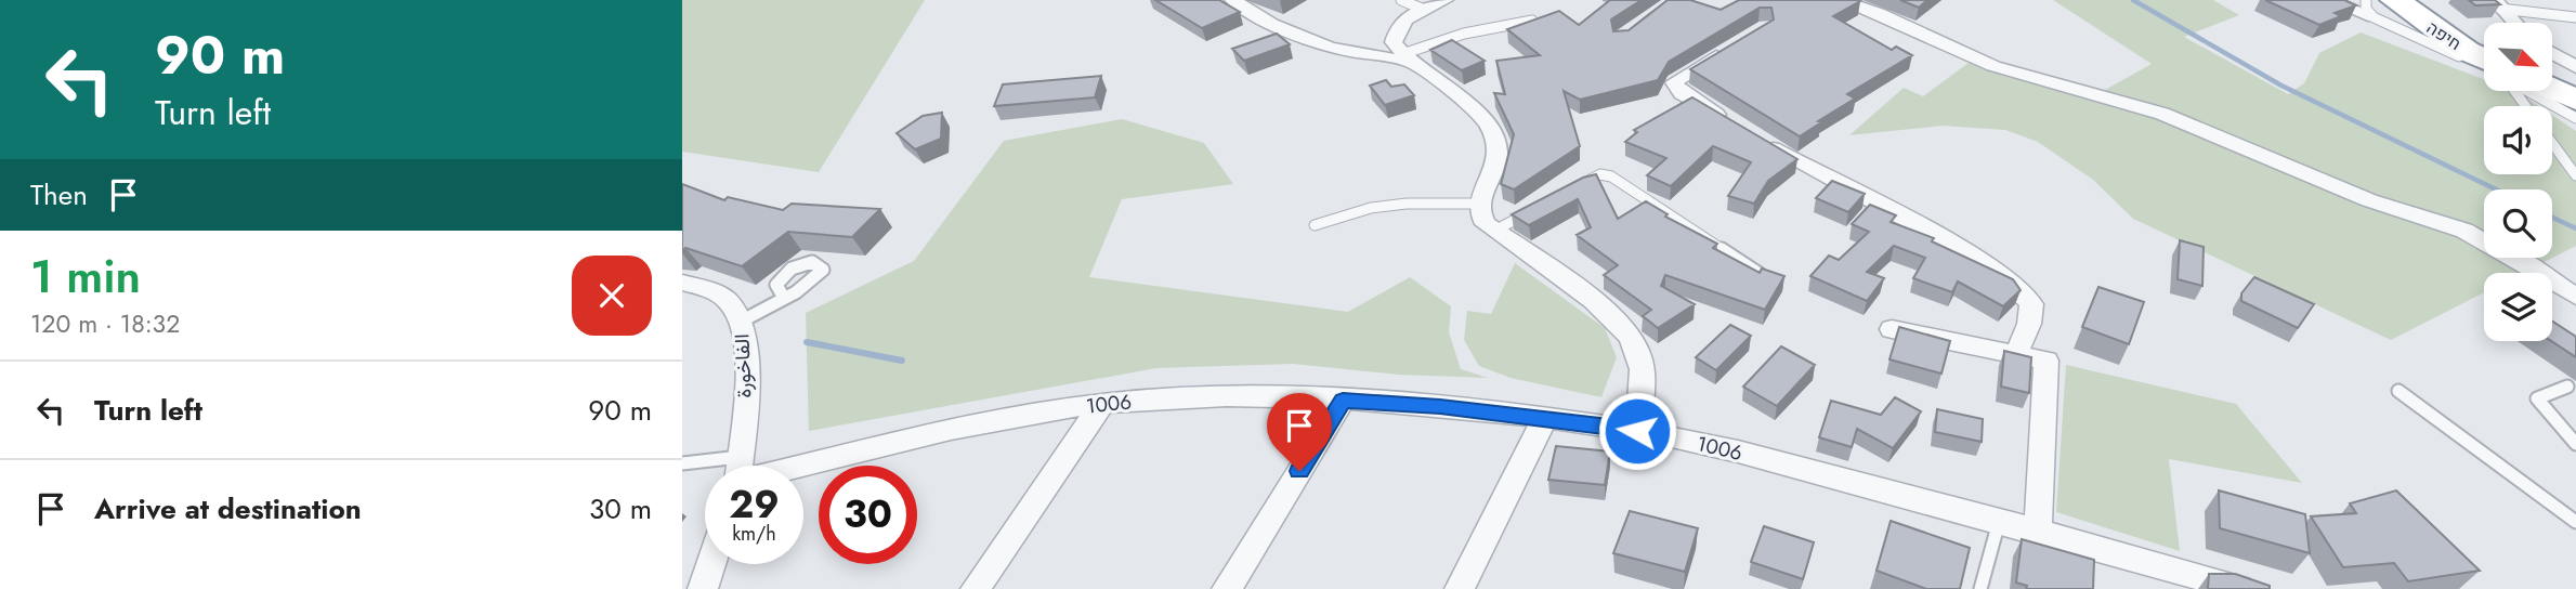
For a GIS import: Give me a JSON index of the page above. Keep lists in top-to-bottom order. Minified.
{"streets":{"highway":["חיפה"],"street":["الفاخورة","1006"]},"north":"bottom right","page":{"turn":["90 m","Turn left"],"then":"Then","heading":["1 min","120 m · 18:32"],"list":[{"name":"Turn left","value":"90 m"},{"name":"Arrive at destination","value":"30 m"}],"speed":"29 km/h","limit":"30"}}
